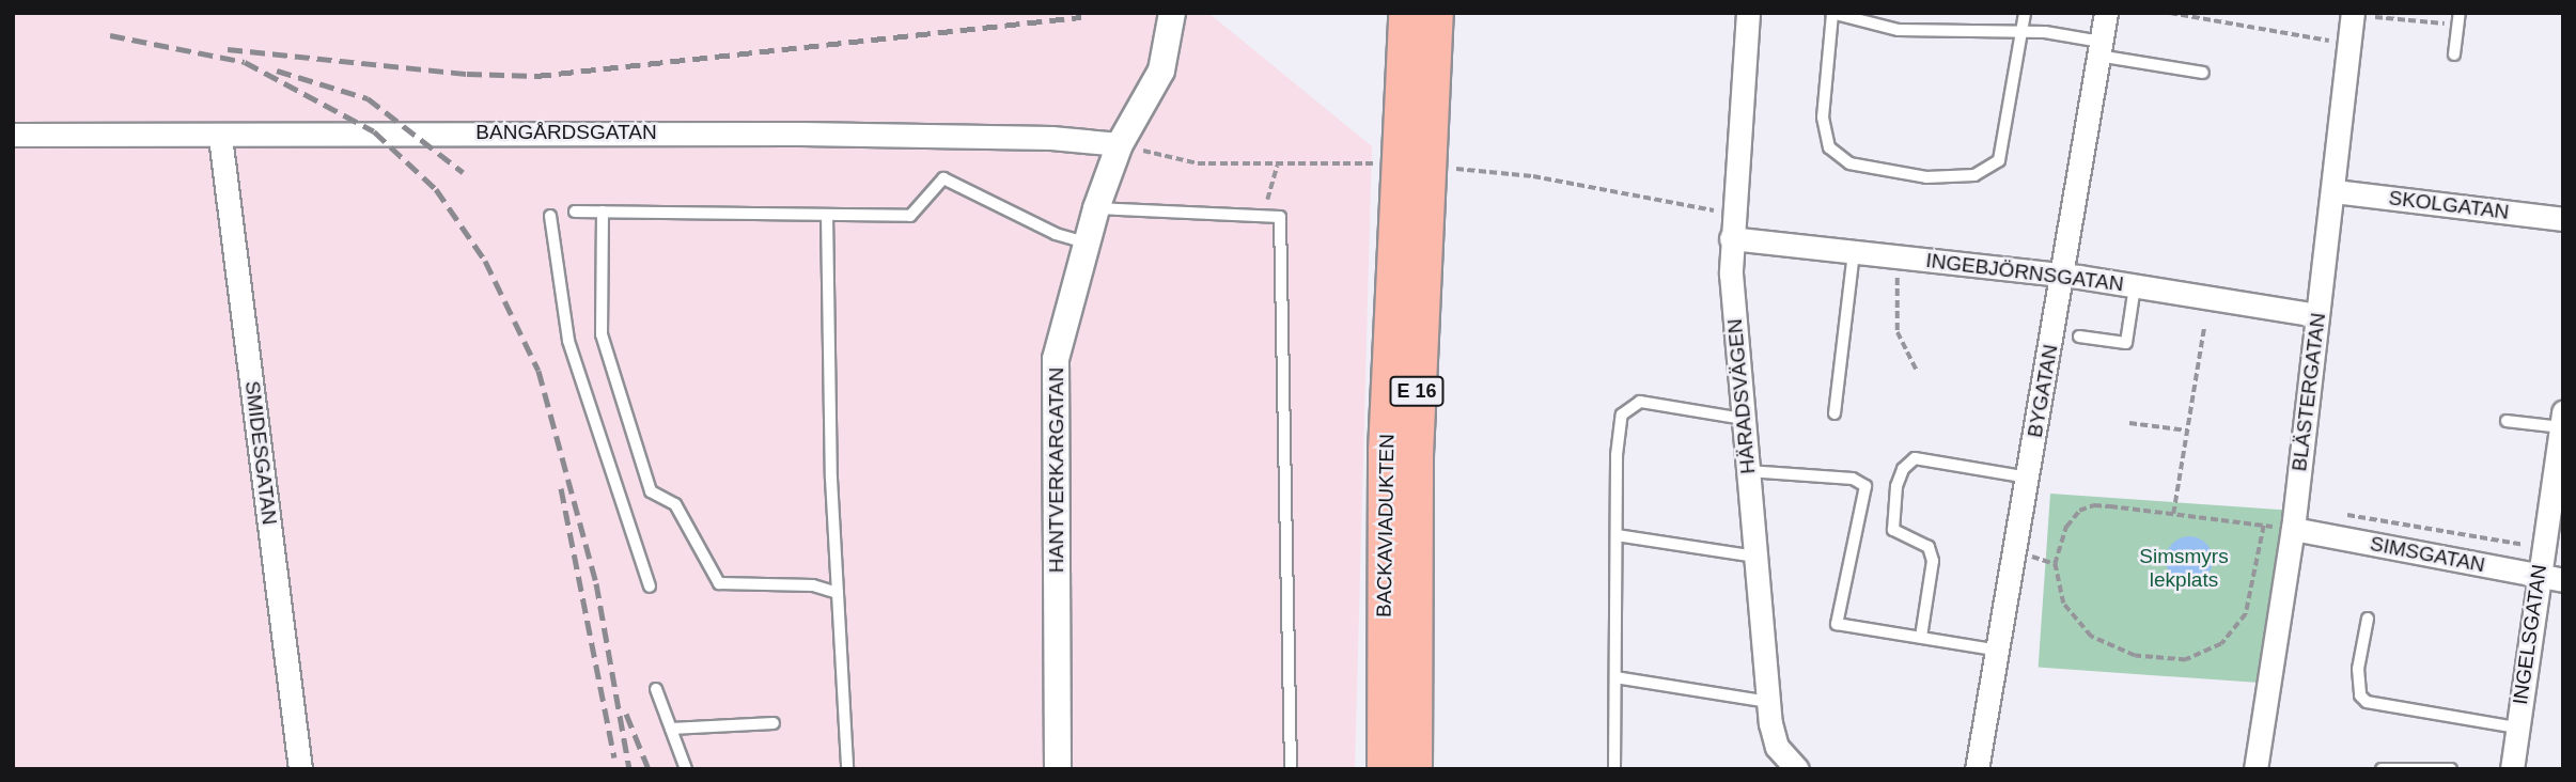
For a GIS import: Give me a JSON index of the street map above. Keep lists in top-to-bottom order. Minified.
{"streets":{"highway":["E 16","BACKAVIADUKTEN"],"street":["BANGÅRDSGATAN","SKOLGATAN","INGEBJÖRNSGATAN","BYGATAN","BLÄSTERGATAN","HÄRADSVÄGEN","SMIDESGATAN","HANTVERKARGATAN","SIMSGATAN","INGELSGATAN"]},"crossings":[["BANGÅRDSGATAN","SMIDESGATAN"],["BANGÅRDSGATAN","HANTVERKARGATAN"],["SKOLGATAN","BLÄSTERGATAN"],["INGEBJÖRNSGATAN","BYGATAN"],["INGEBJÖRNSGATAN","BLÄSTERGATAN"],["INGEBJÖRNSGATAN","HÄRADSVÄGEN"],["BLÄSTERGATAN","SIMSGATAN"],["SIMSGATAN","INGELSGATAN"]],"parks":["Simsmyrs lekplats"]}
